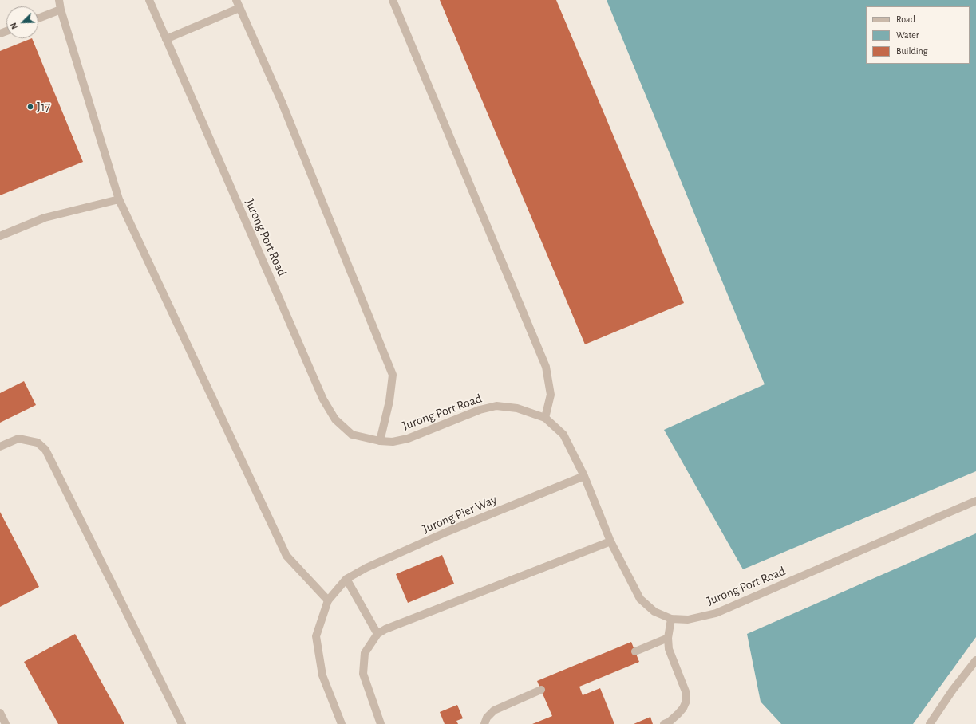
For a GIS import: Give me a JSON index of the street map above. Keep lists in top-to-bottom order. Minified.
{"streets":{"street":["Jurong Port Road","Jurong Pier Way"]},"crossings":[["Jurong Port Road","Jurong Pier Way"]],"places":["J17"],"legend":["Road","Water","Building"],"north":"bottom left"}
